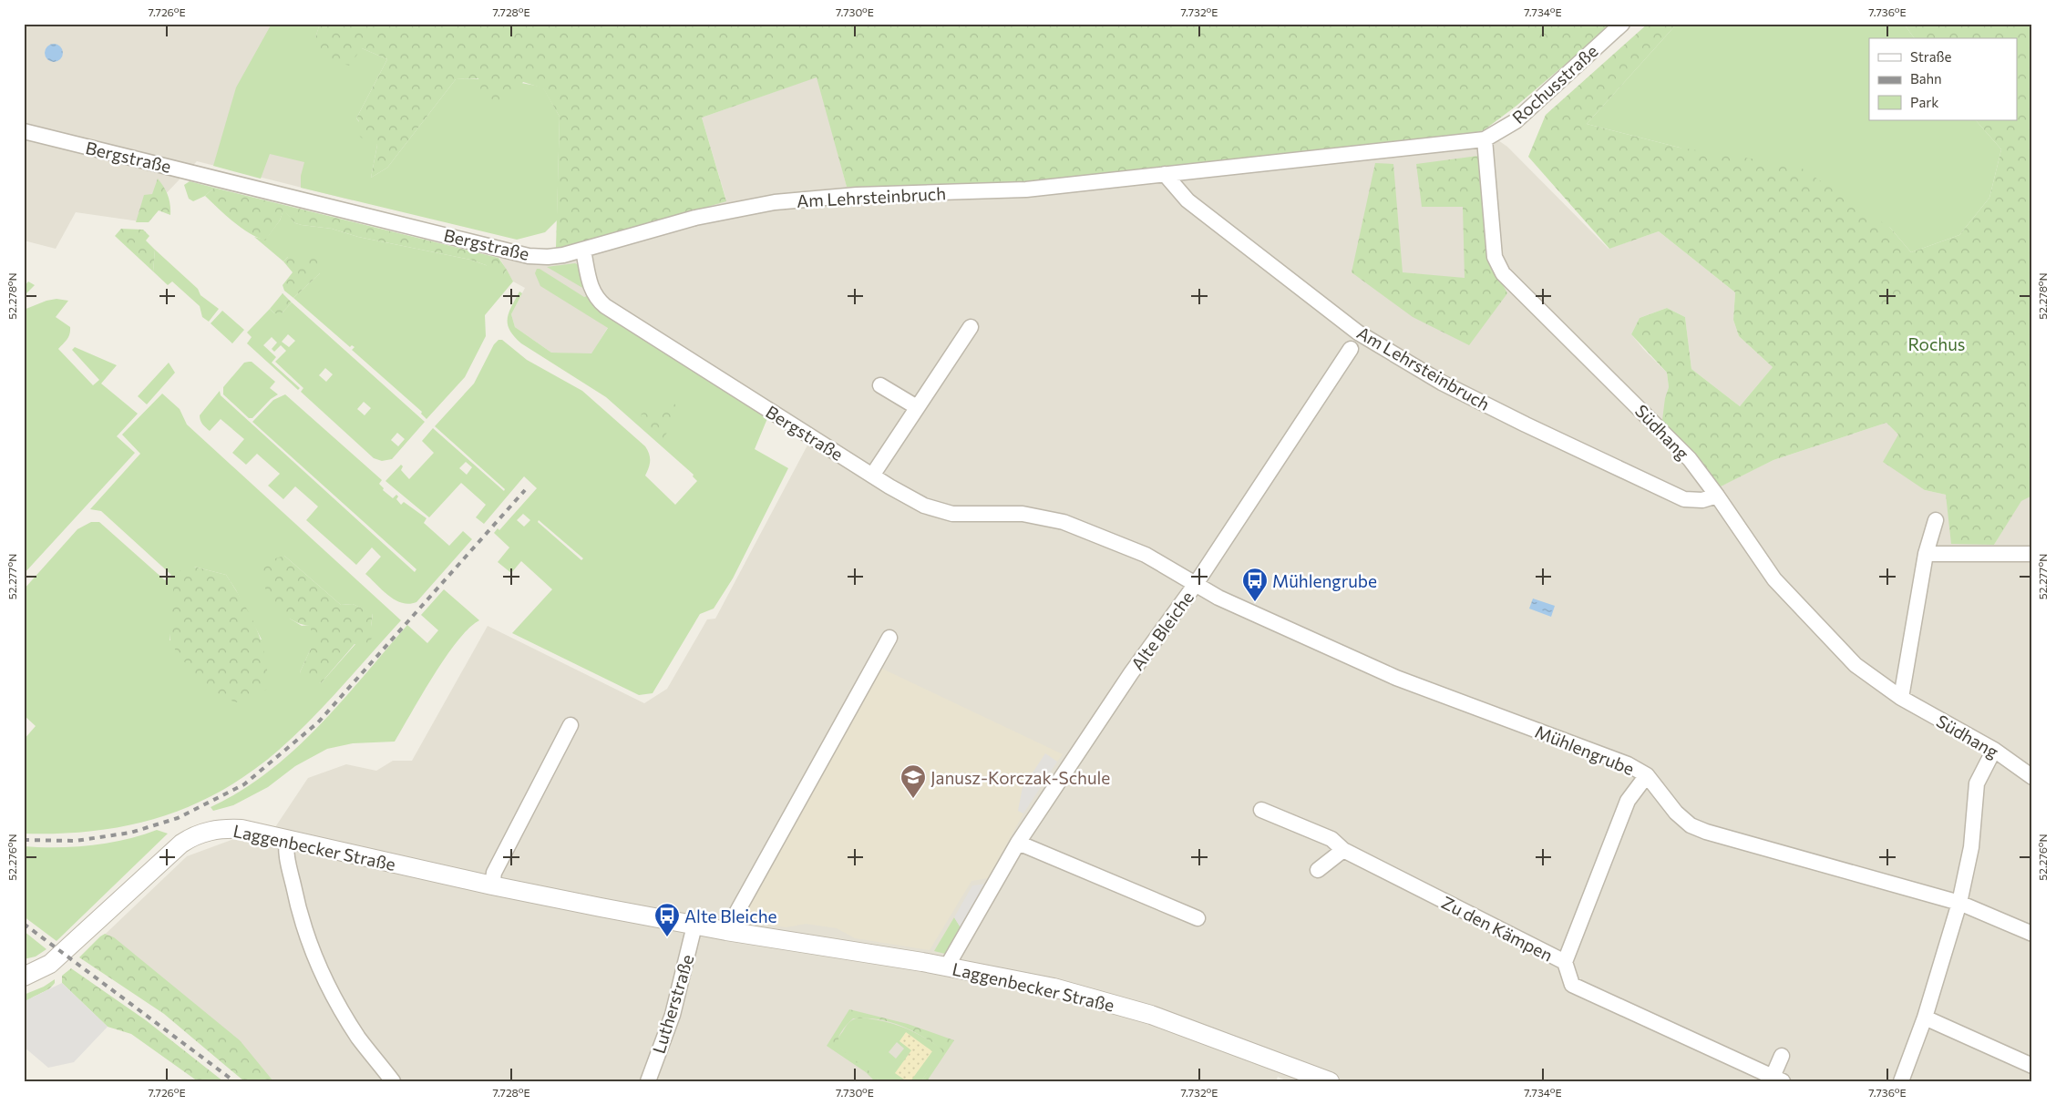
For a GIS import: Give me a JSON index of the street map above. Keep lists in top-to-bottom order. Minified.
{"streets":{"street":["Rochusstraße","Bergstraße","Am Lehrsteinbruch","Südhang","Alte Bleiche","Mühlengrube","Laggenbecker Straße","Zu den Kämpen","Lutherstraße"]},"crossings":[["Rochusstraße","Am Lehrsteinbruch"],["Rochusstraße","Südhang"],["Bergstraße","Am Lehrsteinbruch"],["Bergstraße","Alte Bleiche"],["Bergstraße","Mühlengrube"],["Am Lehrsteinbruch","Südhang"],["Alte Bleiche","Mühlengrube"],["Alte Bleiche","Laggenbecker Straße"],["Mühlengrube","Zu den Kämpen"],["Laggenbecker Straße","Lutherstraße"]],"parks":["Rochus"],"places":{"bus stop":["Mühlengrube","Alte Bleiche"],"school or university":["Janusz-Korczak-Schule"]},"legend":["Straße","Bahn","Park"],"coordinates":["7.726°E","7.728°E","7.730°E","7.732°E","7.734°E","7.736°E","52.278°N","52.277°N","52.276°N"]}
